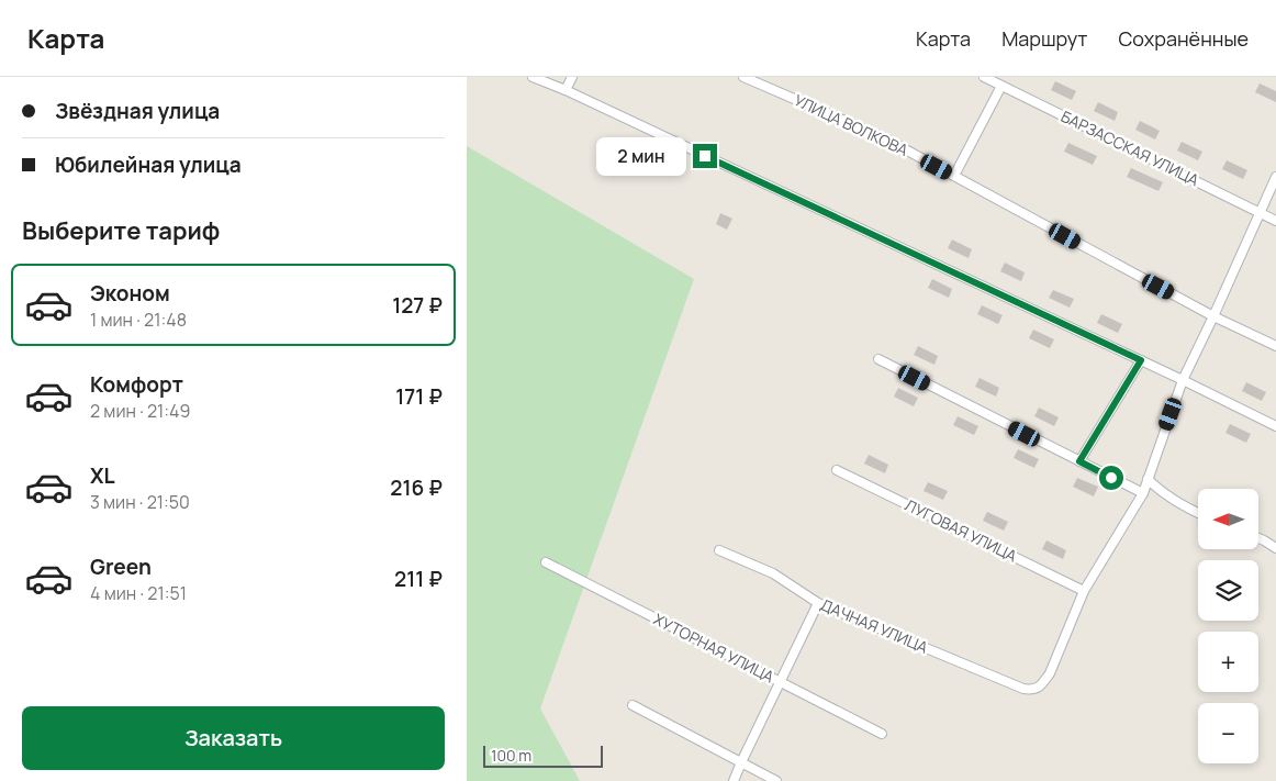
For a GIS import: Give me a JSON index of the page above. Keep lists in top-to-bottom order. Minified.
{"streets":{"street":["УЛИЦА ВОЛКОВА","БАРЗАССКАЯ УЛИЦА","ЛУГОВАЯ УЛИЦА","ДАЧНАЯ УЛИЦА","ХУТОРНАЯ УЛИЦА"]},"crossings":[["ЛУГОВАЯ УЛИЦА","ДАЧНАЯ УЛИЦА"]],"scale_bar":"100 m","north":"left","page":{"header":"Карта","nav":["Карта","Маршрут","Сохранённые"],"banner":["Звёздная улица","Юбилейная улица"],"bubble":"2 мин","heading":"Выберите тариф","list":[{"name":"Эконом","note":"1 мин · 21:48","value":"127 ₽"},{"name":"Комфорт","note":"2 мин · 21:49","value":"171 ₽"},{"name":"XL","note":"3 мин · 21:50","value":"216 ₽"},{"name":"Green","note":"4 мин · 21:51","value":"211 ₽"}],"map_buttons":["+","−"],"buttons":"Заказать","scale":"100 m"}}
